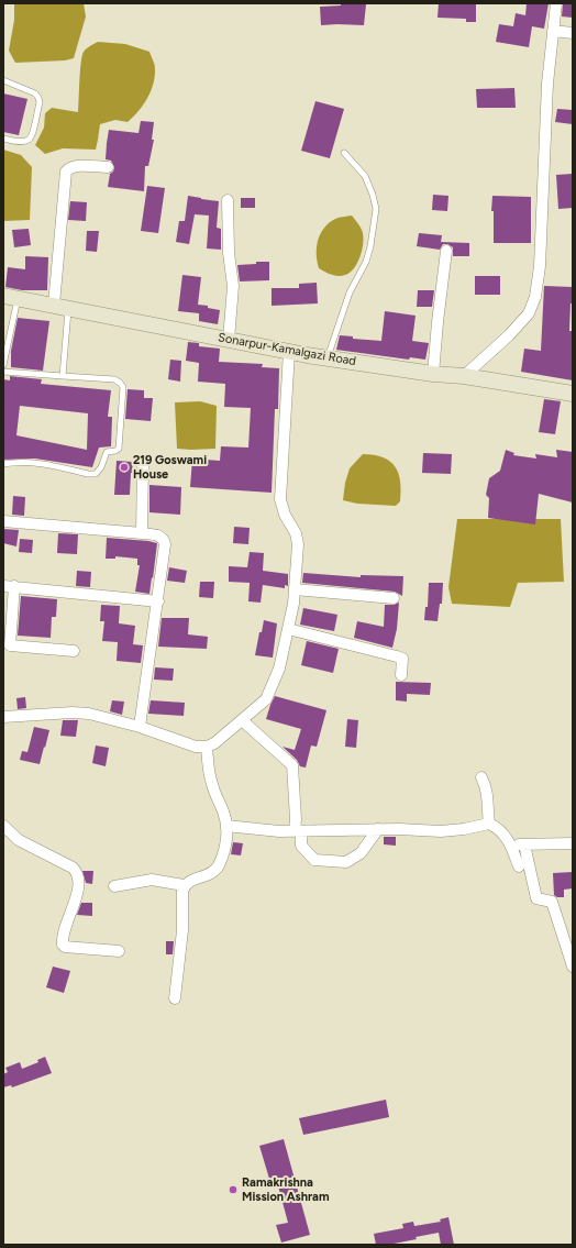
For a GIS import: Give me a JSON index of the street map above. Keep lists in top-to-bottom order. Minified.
{"streets":{"main road":["Sonarpur-Kamalgazi Road"]},"places":["219 Goswami House","Ramakrishna Mission Ashram"]}
